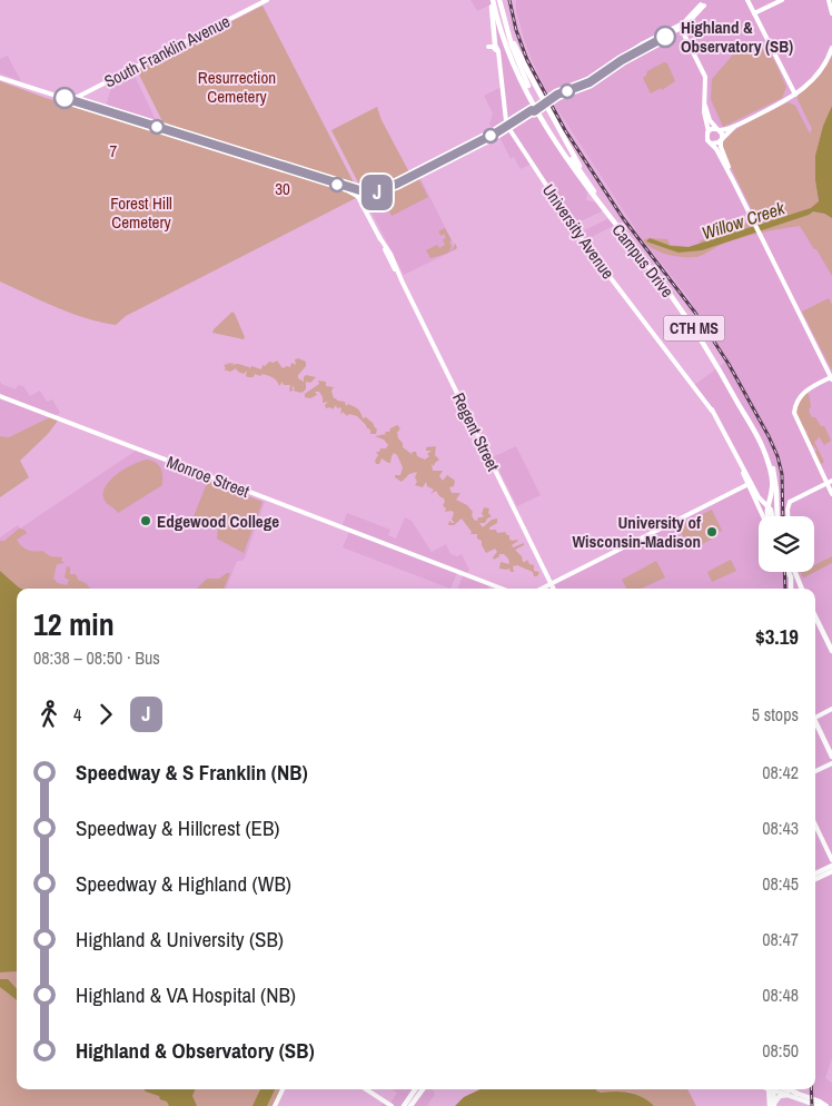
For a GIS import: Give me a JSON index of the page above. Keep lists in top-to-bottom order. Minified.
{"streets":{"main road":["Campus Drive","CTH MS"],"street":["South Franklin Avenue","University Avenue","Regent Street","Monroe Street"]},"crossings":[["University Avenue","Campus Drive"]],"water":["Willow Creek"],"parks":["Resurrection Cemetery","7","30","Forest Hill Cemetery"],"places":["Highland & Observatory (SB)","Edgewood College","University of Wisconsin-Madison"],"lines":["bus line J"],"page":{"on_map":"J","heading":["12 min","08:38 – 08:50 · Bus","$3.19"],"legs":["4","J","5 stops"],"list":[{"name":"Speedway & S Franklin (NB)","value":"08:42"},{"name":"Speedway & Hillcrest (EB)","value":"08:43"},{"name":"Speedway & Highland (WB)","value":"08:45"},{"name":"Highland & University (SB)","value":"08:47"},{"name":"Highland & VA Hospital (NB)","value":"08:48"},{"name":"Highland & Observatory (SB)","value":"08:50"}]}}
